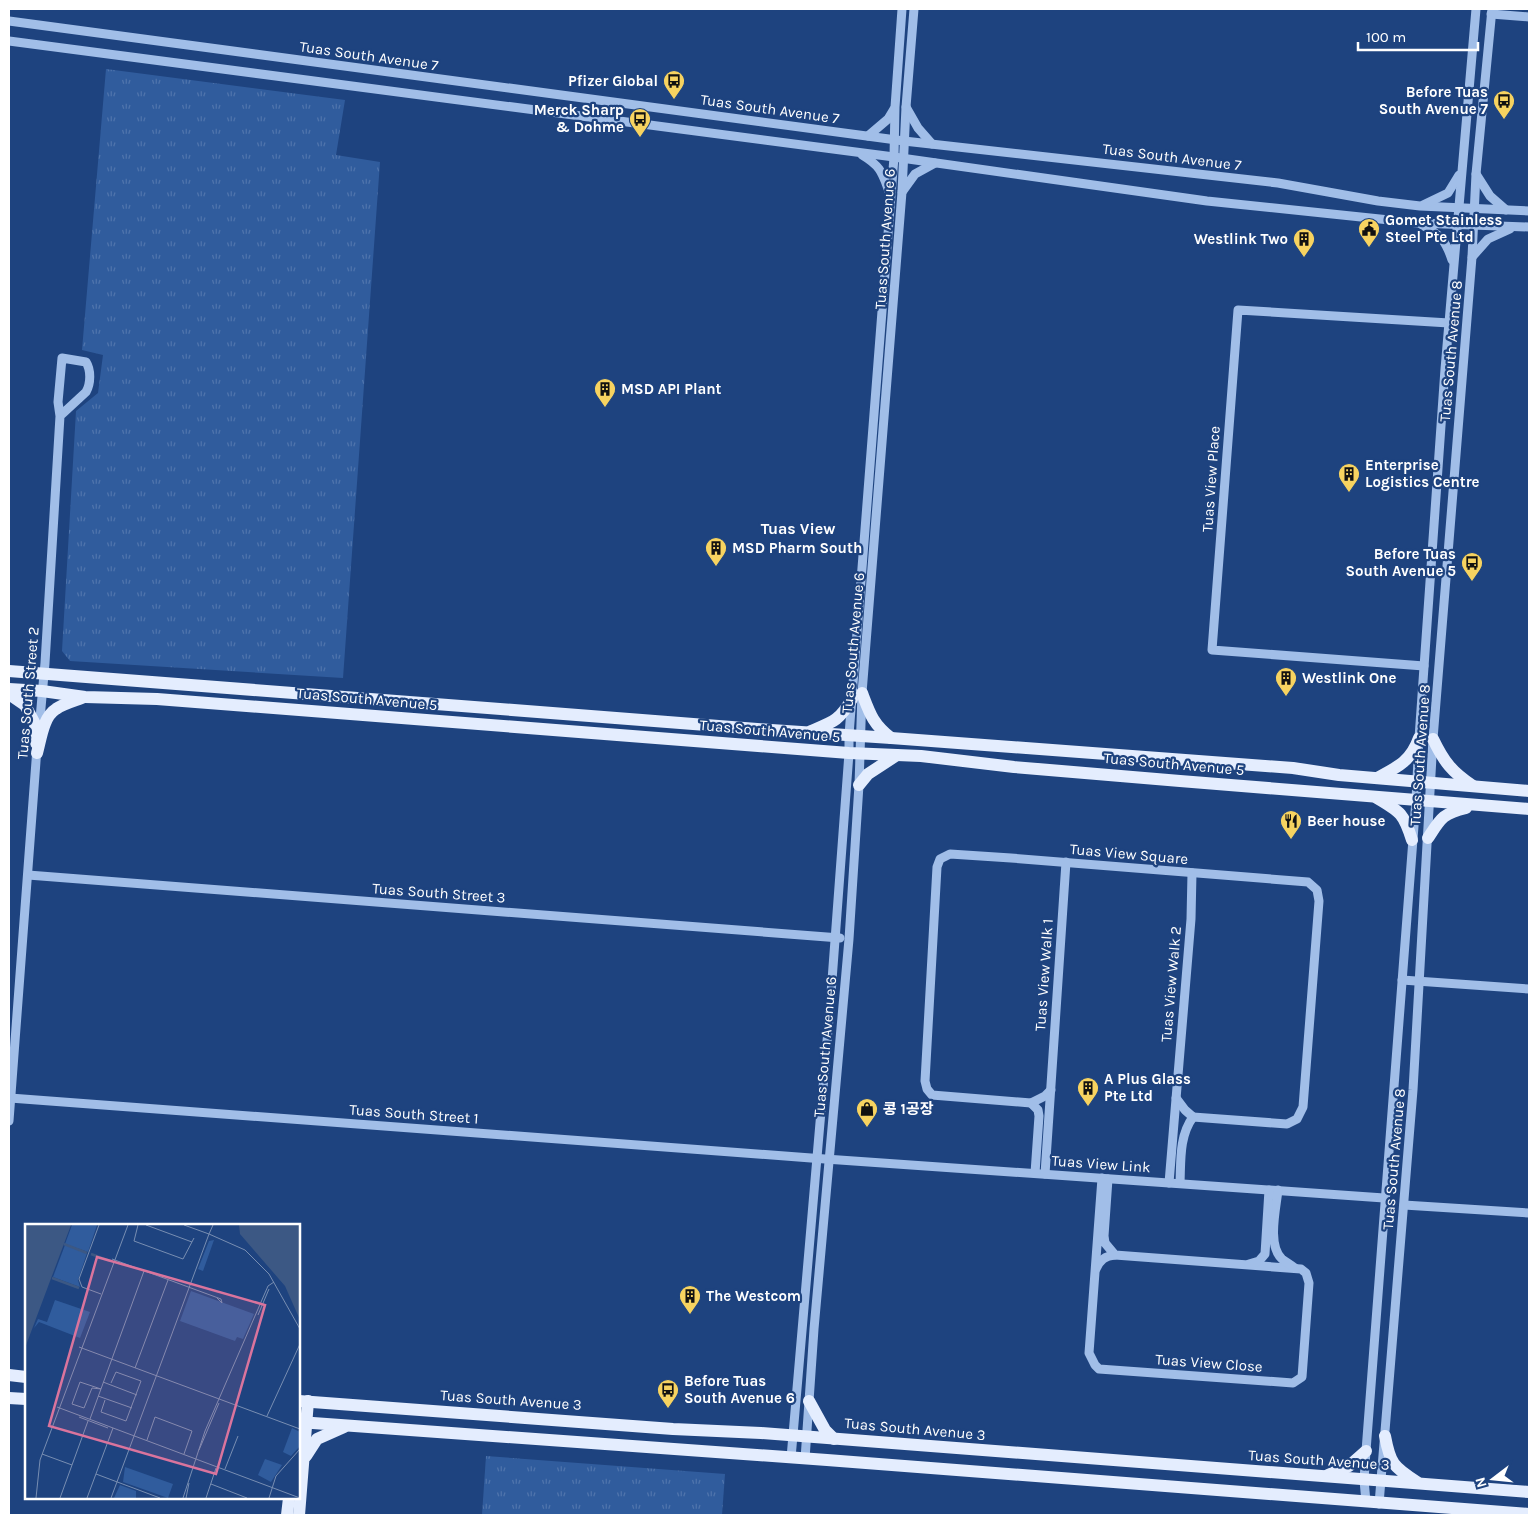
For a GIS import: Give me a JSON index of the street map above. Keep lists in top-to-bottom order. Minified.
{"streets":{"main road":["Tuas South Avenue 5","Tuas South Avenue 3"],"street":["Tuas South Avenue 7","Tuas South Avenue 6","Tuas South Avenue 8","Tuas View Place","Tuas South Street 2","Tuas View Square","Tuas South Street 3","Tuas View Walk 1","Tuas View Walk 2","Tuas South Street 1","Tuas View Link","Tuas View Close"]},"crossings":[["Tuas South Avenue 7","Tuas South Avenue 6"],["Tuas South Avenue 7","Tuas South Avenue 8"],["Tuas South Avenue 6","Tuas South Avenue 5"],["Tuas South Avenue 6","Tuas South Street 3"],["Tuas South Avenue 6","Tuas South Street 1"],["Tuas South Avenue 6","Tuas View Link"],["Tuas South Avenue 6","Tuas South Avenue 3"],["Tuas South Avenue 8","Tuas View Place"],["Tuas South Avenue 8","Tuas South Avenue 5"],["Tuas South Avenue 8","Tuas View Link"],["Tuas South Avenue 8","Tuas South Avenue 3"],["Tuas South Street 2","Tuas South Avenue 5"],["Tuas South Street 2","Tuas South Street 3"],["Tuas South Street 2","Tuas South Street 1"],["Tuas View Square","Tuas View Walk 1"],["Tuas View Square","Tuas View Walk 2"],["Tuas View Walk 1","Tuas View Link"],["Tuas View Walk 2","Tuas View Link"],["Tuas South Street 1","Tuas View Link"],["Tuas View Link","Tuas View Close"]],"districts":["Tuas View"],"places":{"bus stop":["Pfizer Global","Before Tuas South Avenue 7","Merck Sharp & Dohme","Before Tuas South Avenue 5","Before Tuas South Avenue 6"],"public building":["Gomet Stainless Steel Pte Ltd"],"building":["Westlink Two","MSD API Plant","Enterprise Logistics Centre","MSD Pharm South","Westlink One","A Plus Glass Pte Ltd","The Westcom"],"restaurant":["Beer house"],"shop":["콩 1공장"]},"scale_bar":"100 m","north":"left"}
